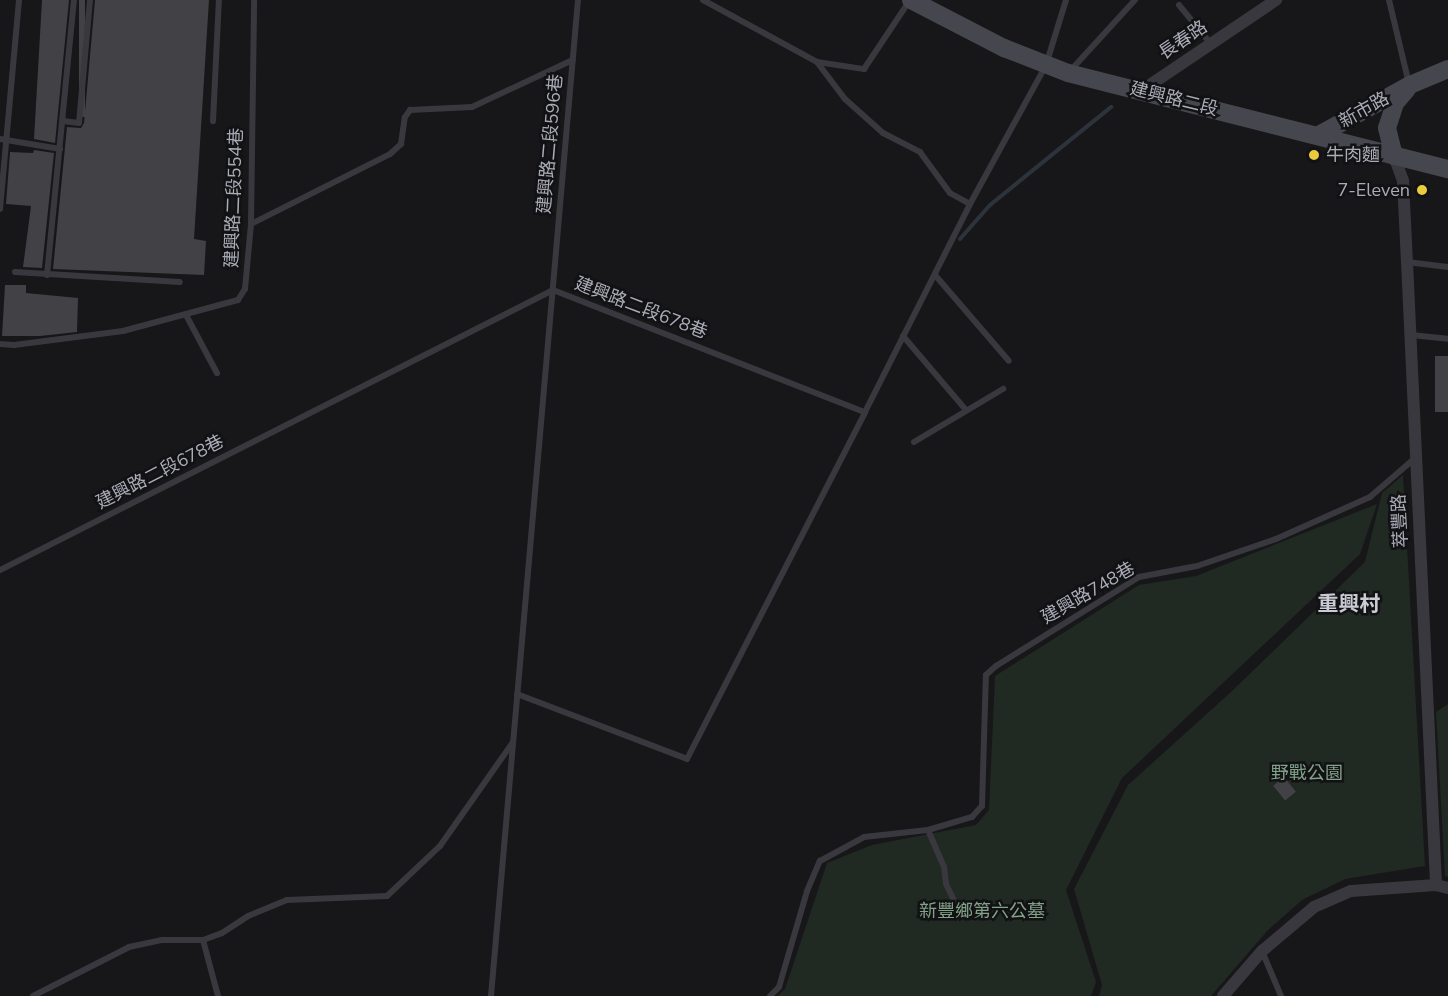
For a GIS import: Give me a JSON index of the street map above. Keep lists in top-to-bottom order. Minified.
{"streets":{"street":["長春路","建興路二段","新市路","萃豐路"],"lane":["建興路二段596巷","建興路二段554巷","建興路二段678巷","建興路748巷"]},"crossings":[["長春路","建興路二段"],["建興路二段","新市路"],["建興路二段","萃豐路"],["新市路","萃豐路"],["建興路二段596巷","建興路二段678巷"],["萃豐路","建興路748巷"]],"districts":["重興村"],"parks":["野戰公園","新豐鄉第六公墓"],"places":["牛肉麵","7-Eleven"]}
